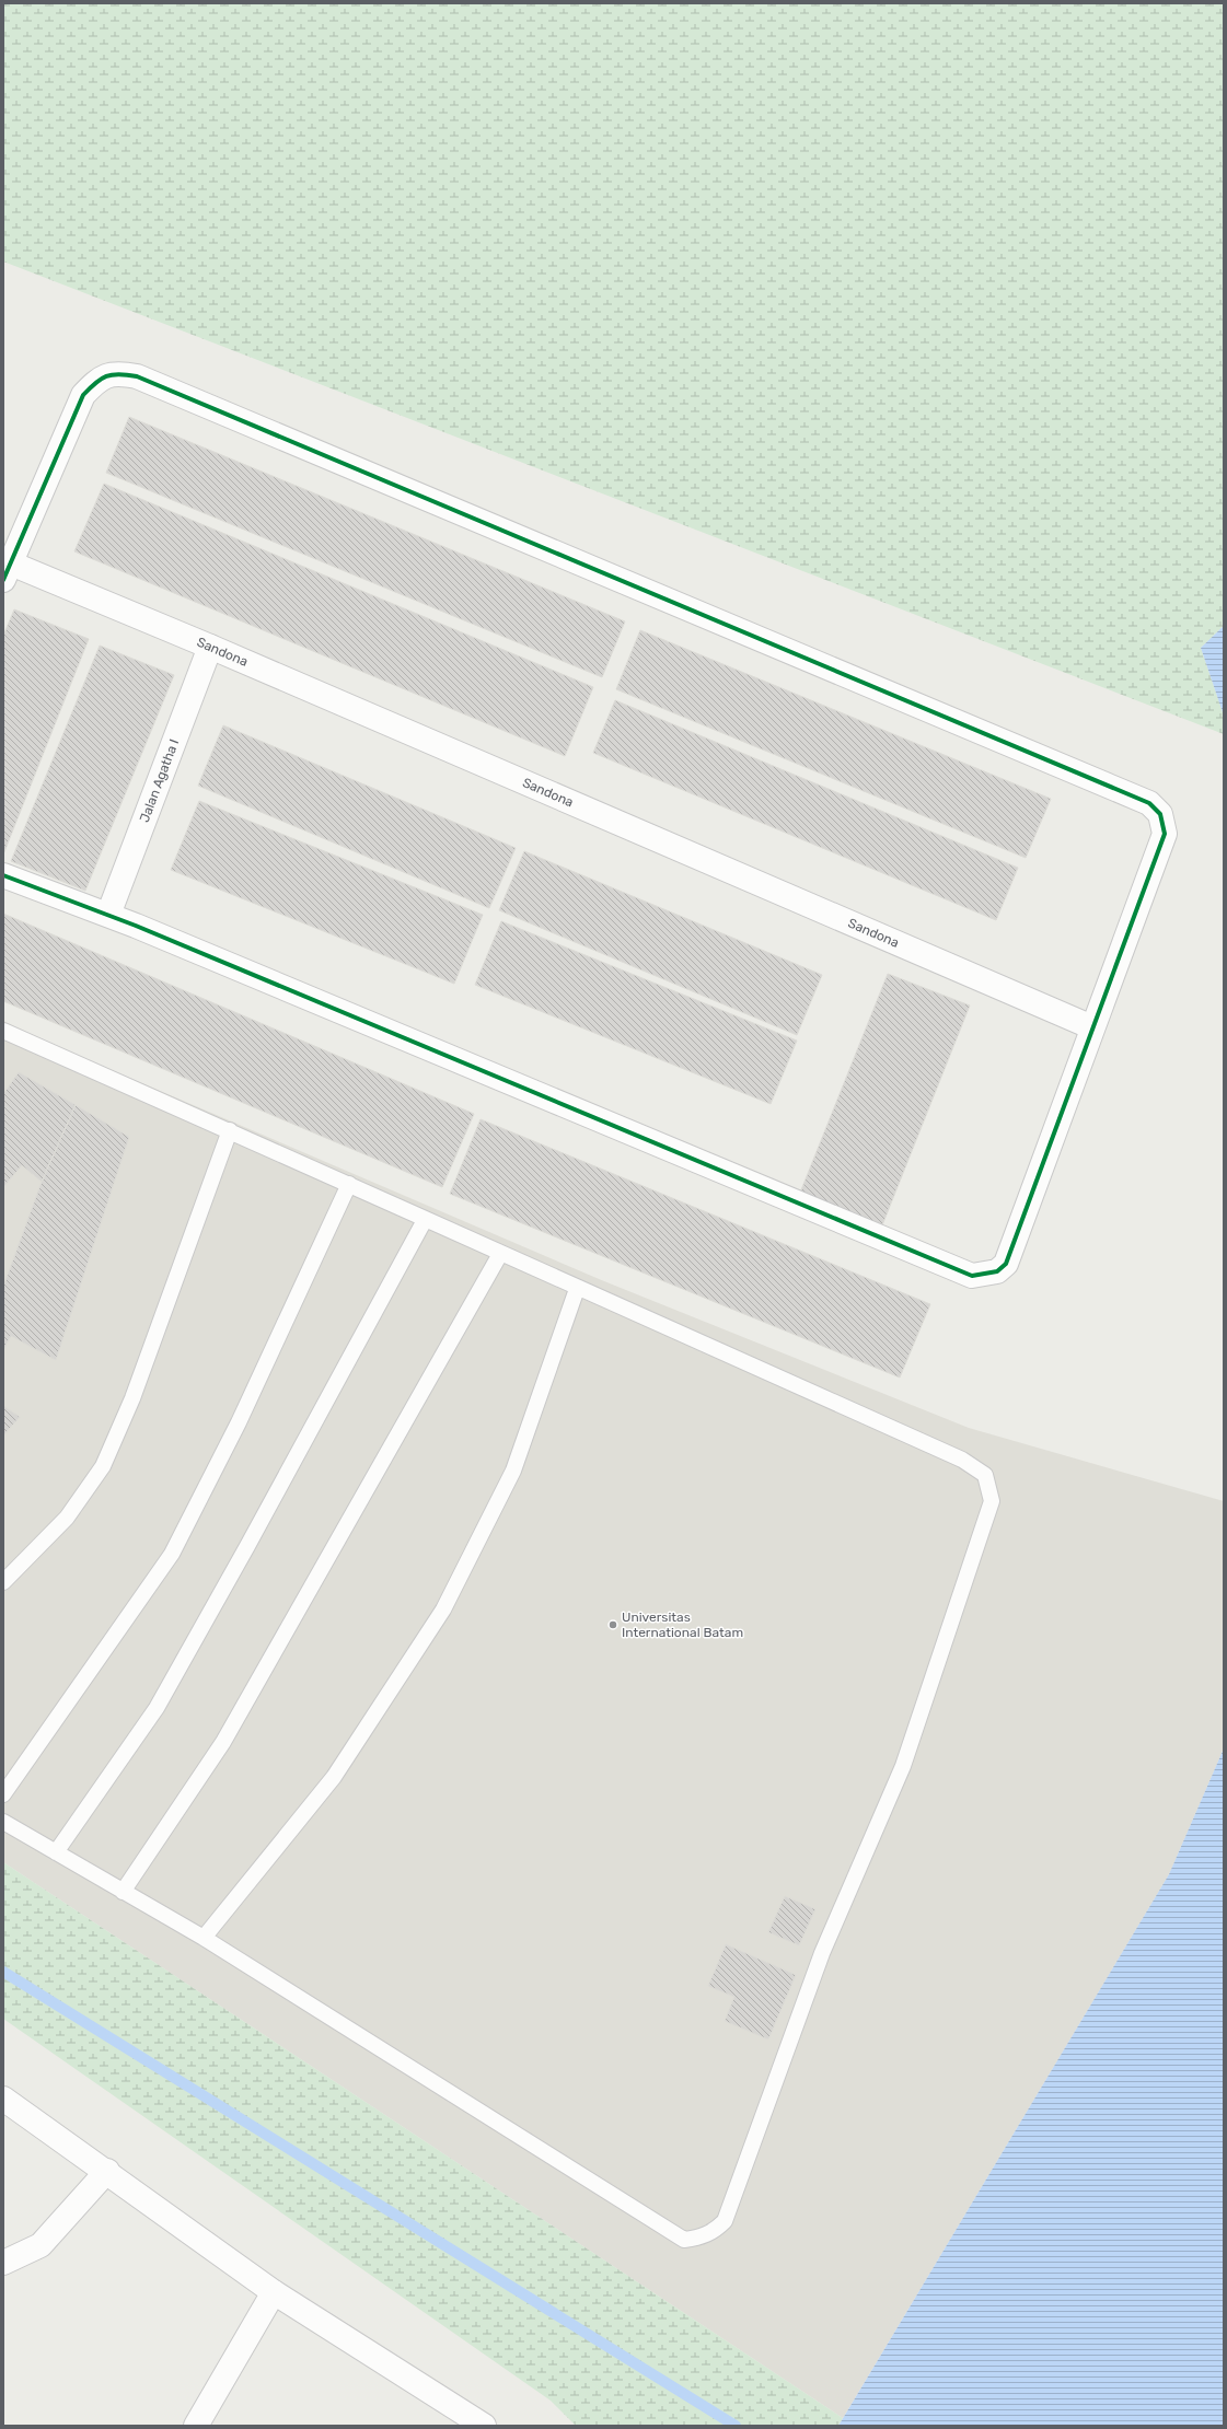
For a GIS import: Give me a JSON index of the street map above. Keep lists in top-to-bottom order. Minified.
{"streets":{"street":["Sandona","Jalan Agatha I"]},"crossings":[["Sandona","Jalan Agatha I"]],"places":["Universitas International Batam"]}
